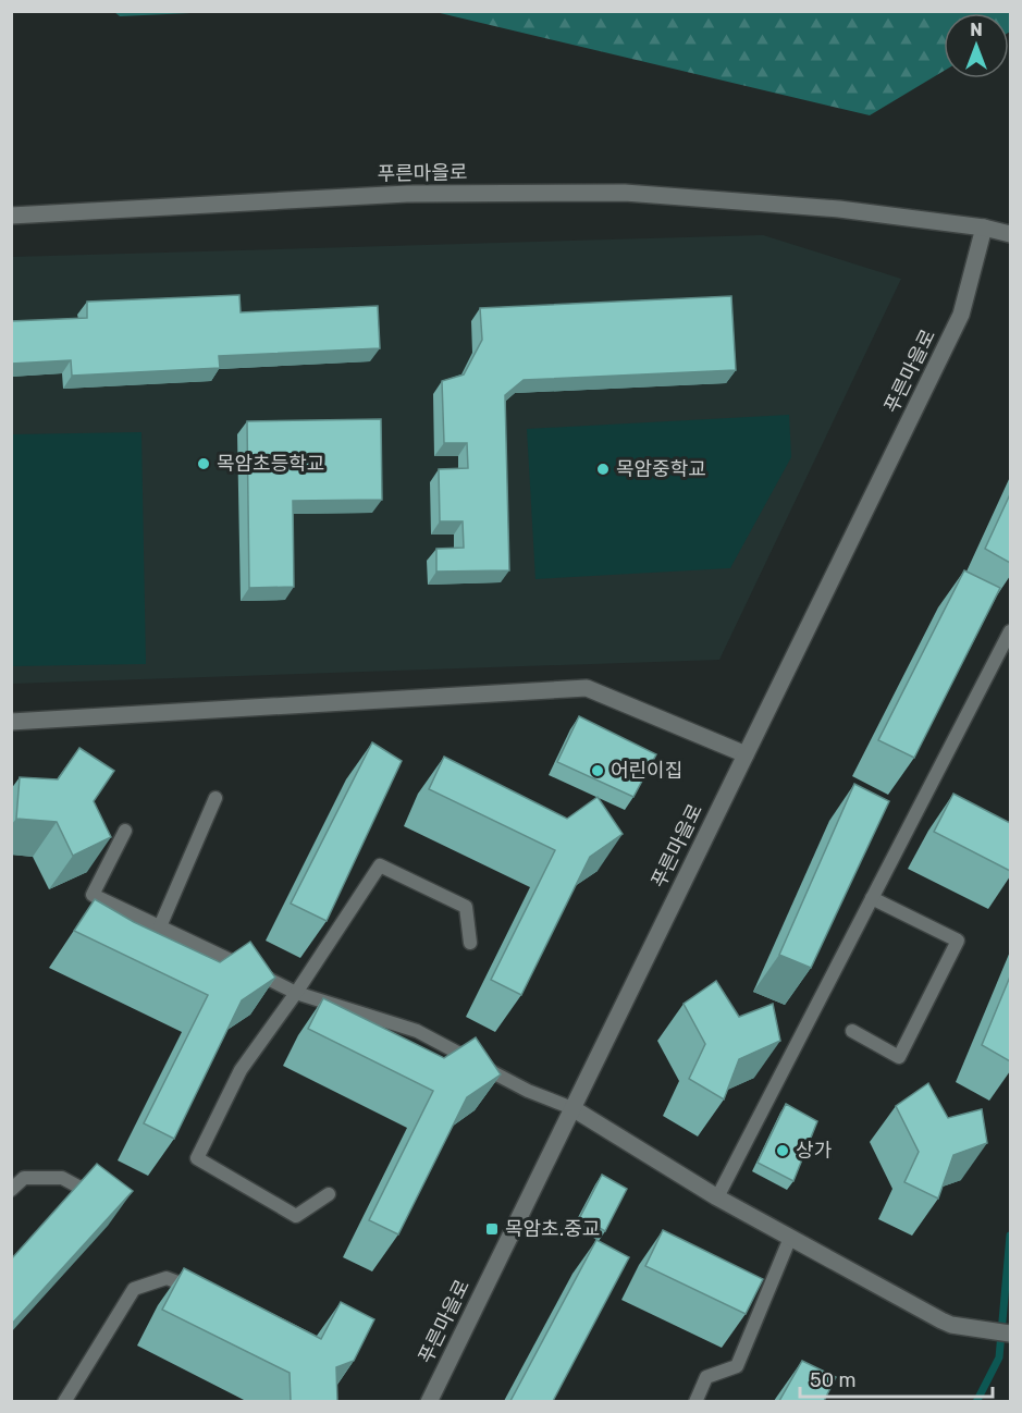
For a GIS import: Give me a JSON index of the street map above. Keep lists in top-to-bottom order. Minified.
{"streets":{"street":["푸른마을로"]},"places":{"other":["목암초등학교","목암중학교","어린이집","상가"],"transit":["목암초.중교"]},"scale_bar":"50 m","north":"top"}
